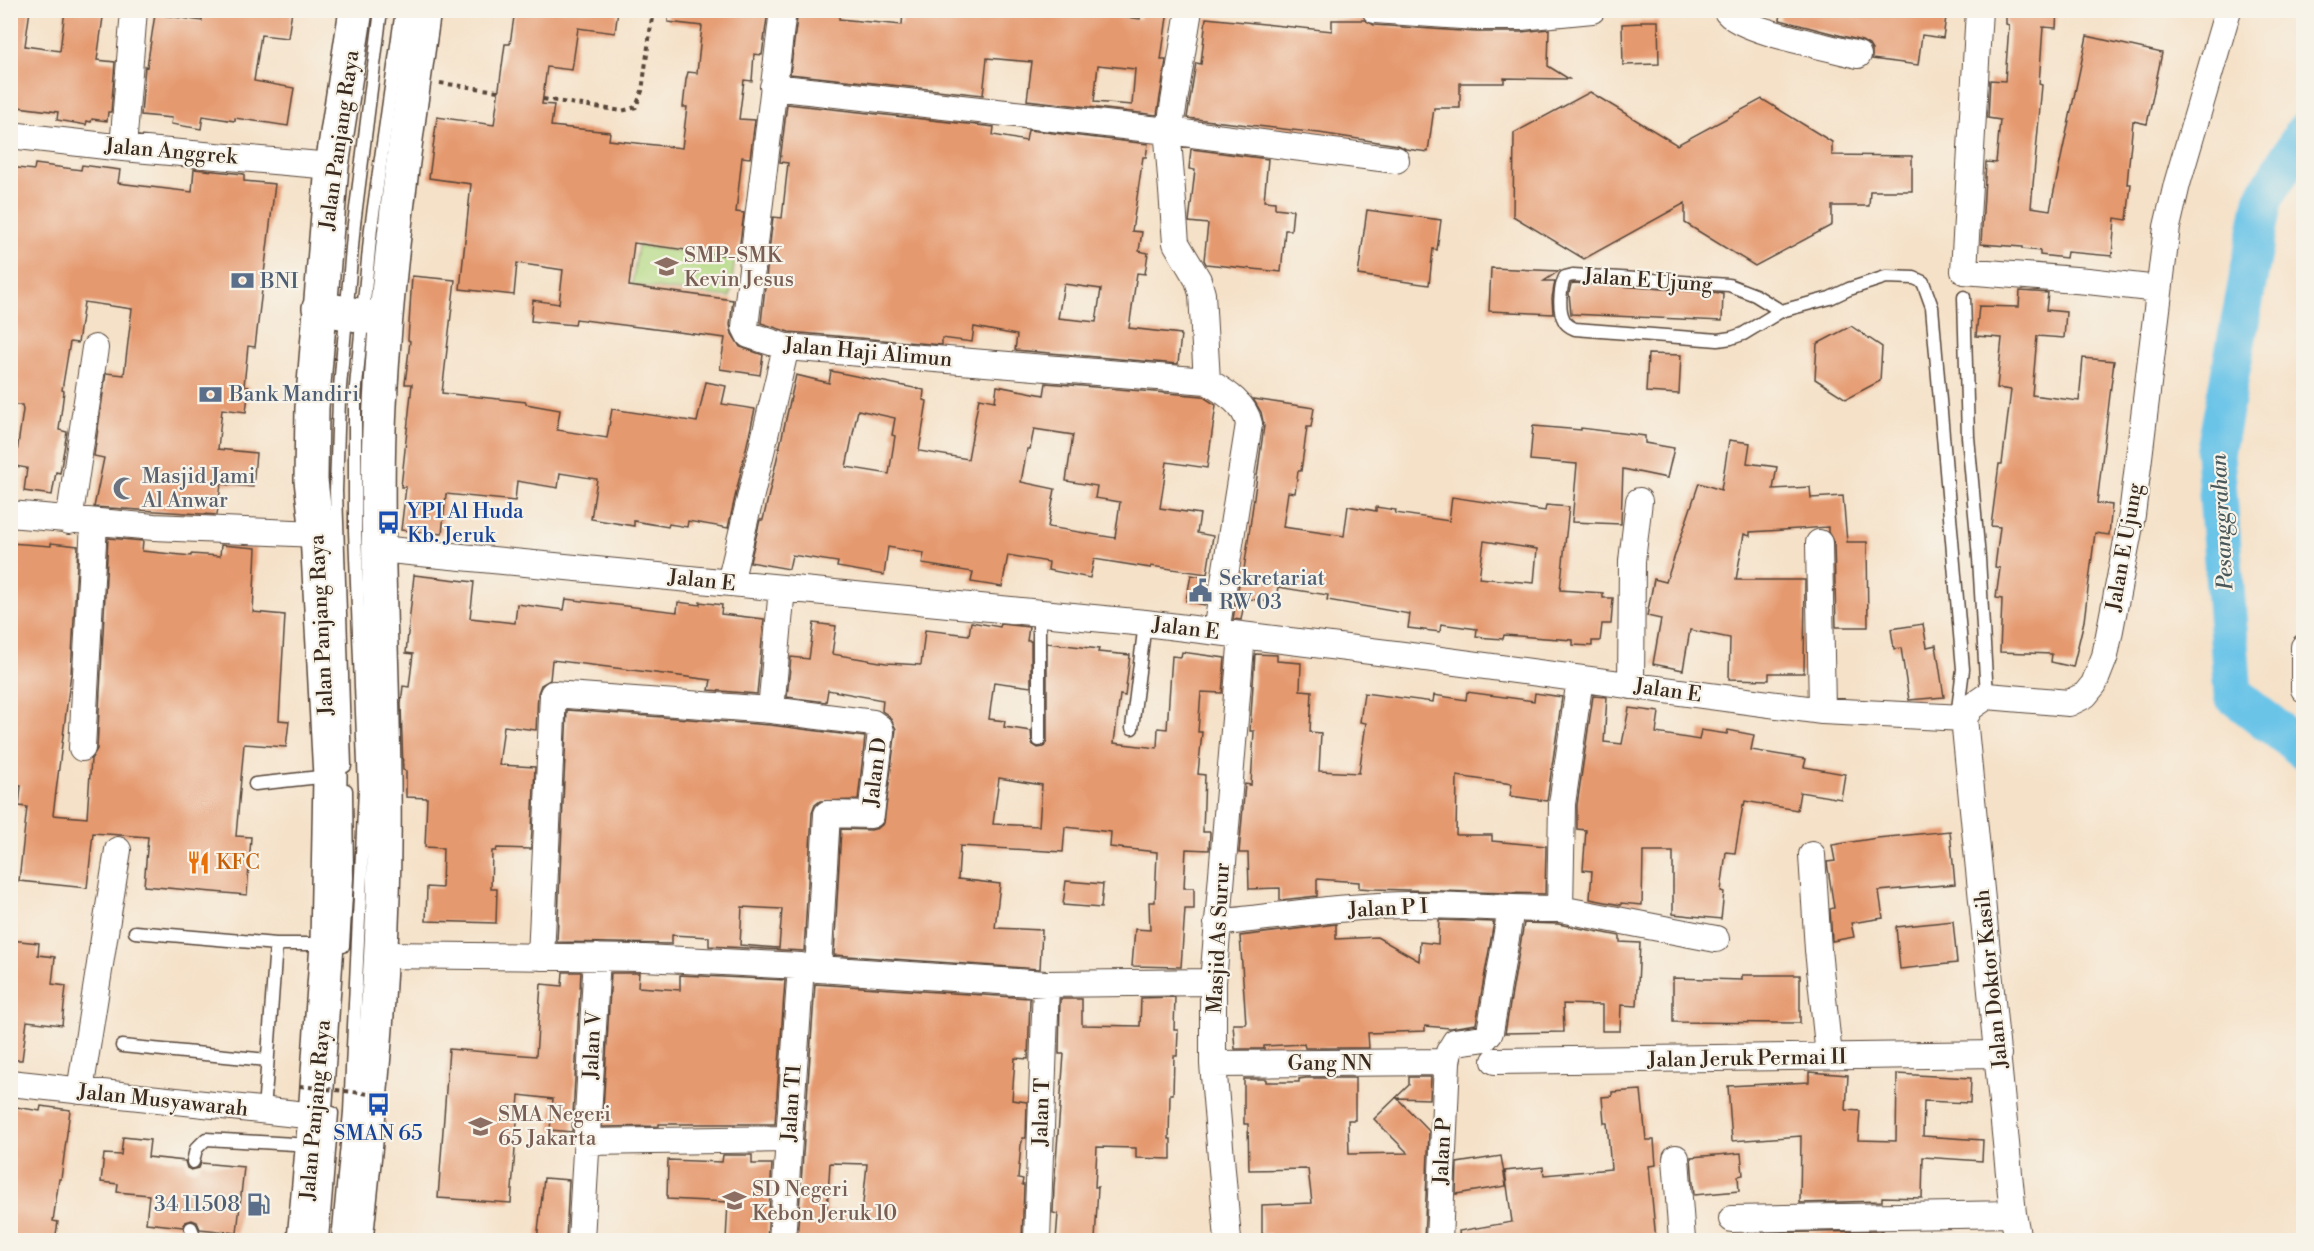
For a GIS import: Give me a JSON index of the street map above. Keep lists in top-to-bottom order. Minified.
{"streets":{"main road":["Jalan Panjang Raya"],"street":["Jalan Anggrek","Jalan E Ujung","Jalan Haji Alimun","Jalan E","Jalan D","Jalan P I","Masjid As Surur","Jalan Doktor Kasih","Jalan V","Jalan Jeruk Permai II","Gang NN","Jalan Musyawarah","Jalan T1","Jalan T","Jalan P"]},"crossings":[["Jalan Panjang Raya","Jalan Anggrek"],["Jalan Panjang Raya","Jalan E"],["Jalan Panjang Raya","Jalan Musyawarah"],["Jalan E Ujung","Jalan E"],["Jalan E Ujung","Jalan Doktor Kasih"],["Jalan E","Masjid As Surur"],["Jalan E","Jalan Doktor Kasih"],["Jalan D","Jalan T1"],["Jalan P I","Masjid As Surur"],["Masjid As Surur","Gang NN"],["Jalan Doktor Kasih","Jalan Jeruk Permai II"],["Gang NN","Jalan P"]],"water":["Pesanggrahan"],"places":{"school or university":["SMP-SMK Kevin Jesus","SMA Negeri 65 Jakarta","SD Negeri Kebon Jeruk 10"],"bank":["BNI","Bank Mandiri"],"mosque":["Masjid Jami Al Anwar"],"bus stop":["YPI Al Huda Kb. Jeruk","SMAN 65"],"public building":["Sekretariat RW 03"],"restaurant":["KFC"],"fuel station":["34 11508"]}}
